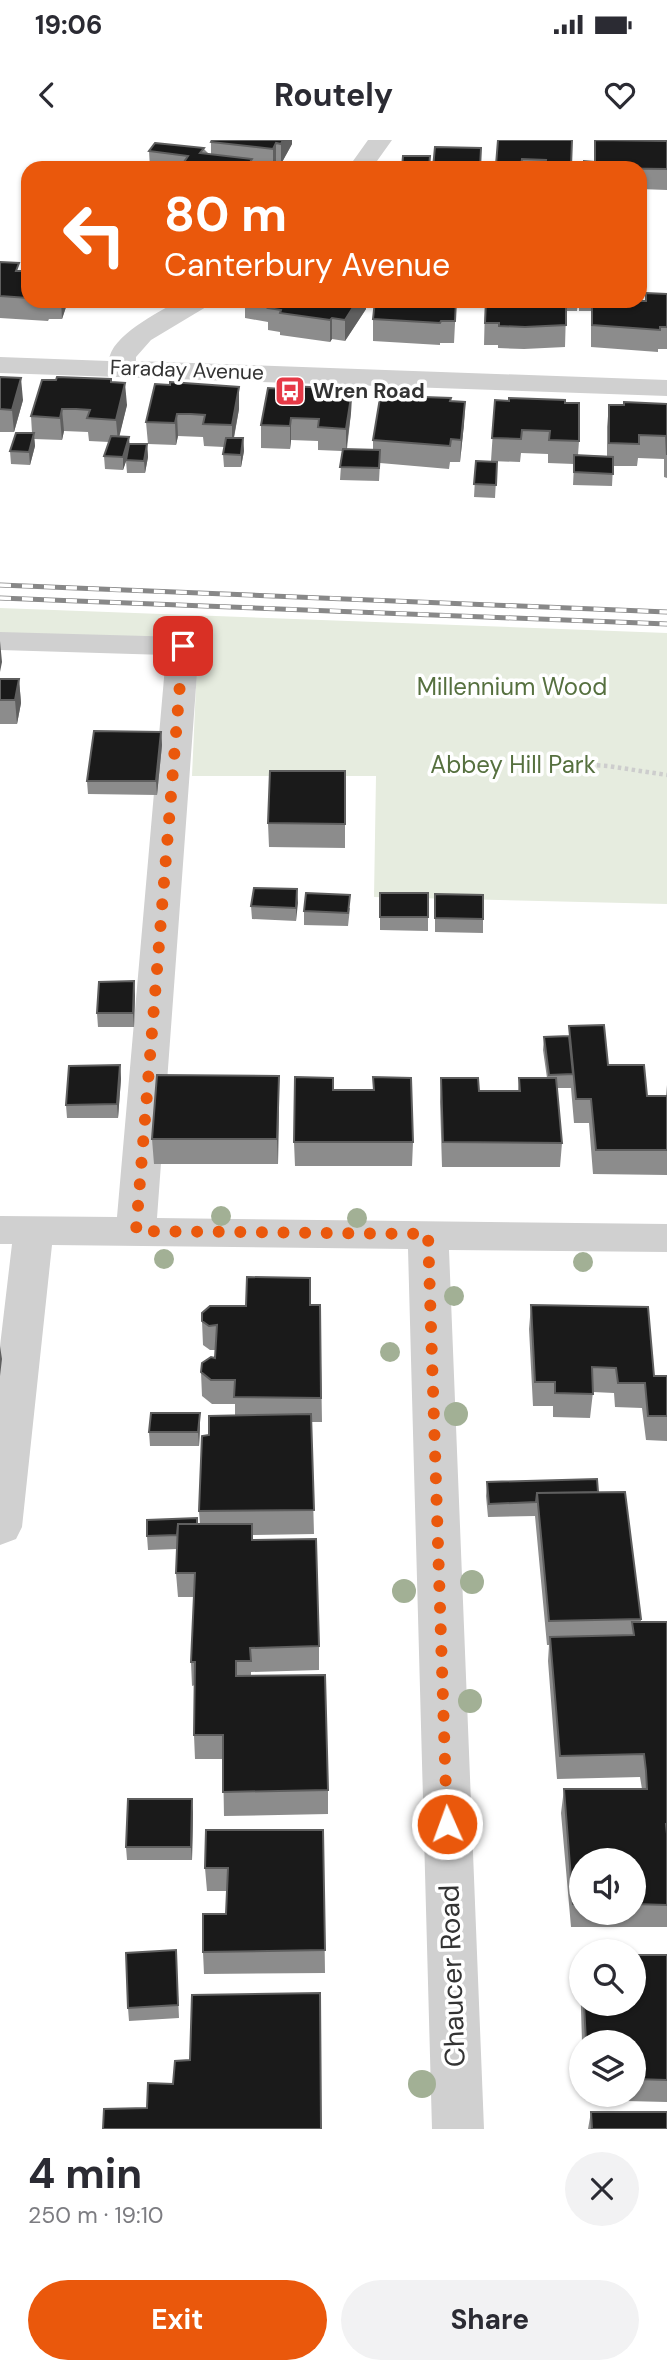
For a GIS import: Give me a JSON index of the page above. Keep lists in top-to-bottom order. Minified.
{"streets":{"street":["Faraday Avenue","Chaucer Road"]},"parks":["Millennium Wood","Abbey Hill Park"],"places":{"bus stop":["Wren Road"]},"page":{"status":"19:06","header":"Routely","turn":["80 m","Canterbury Avenue"],"heading":["4 min","250 m · 19:10"],"buttons":["Exit","Share"]}}
